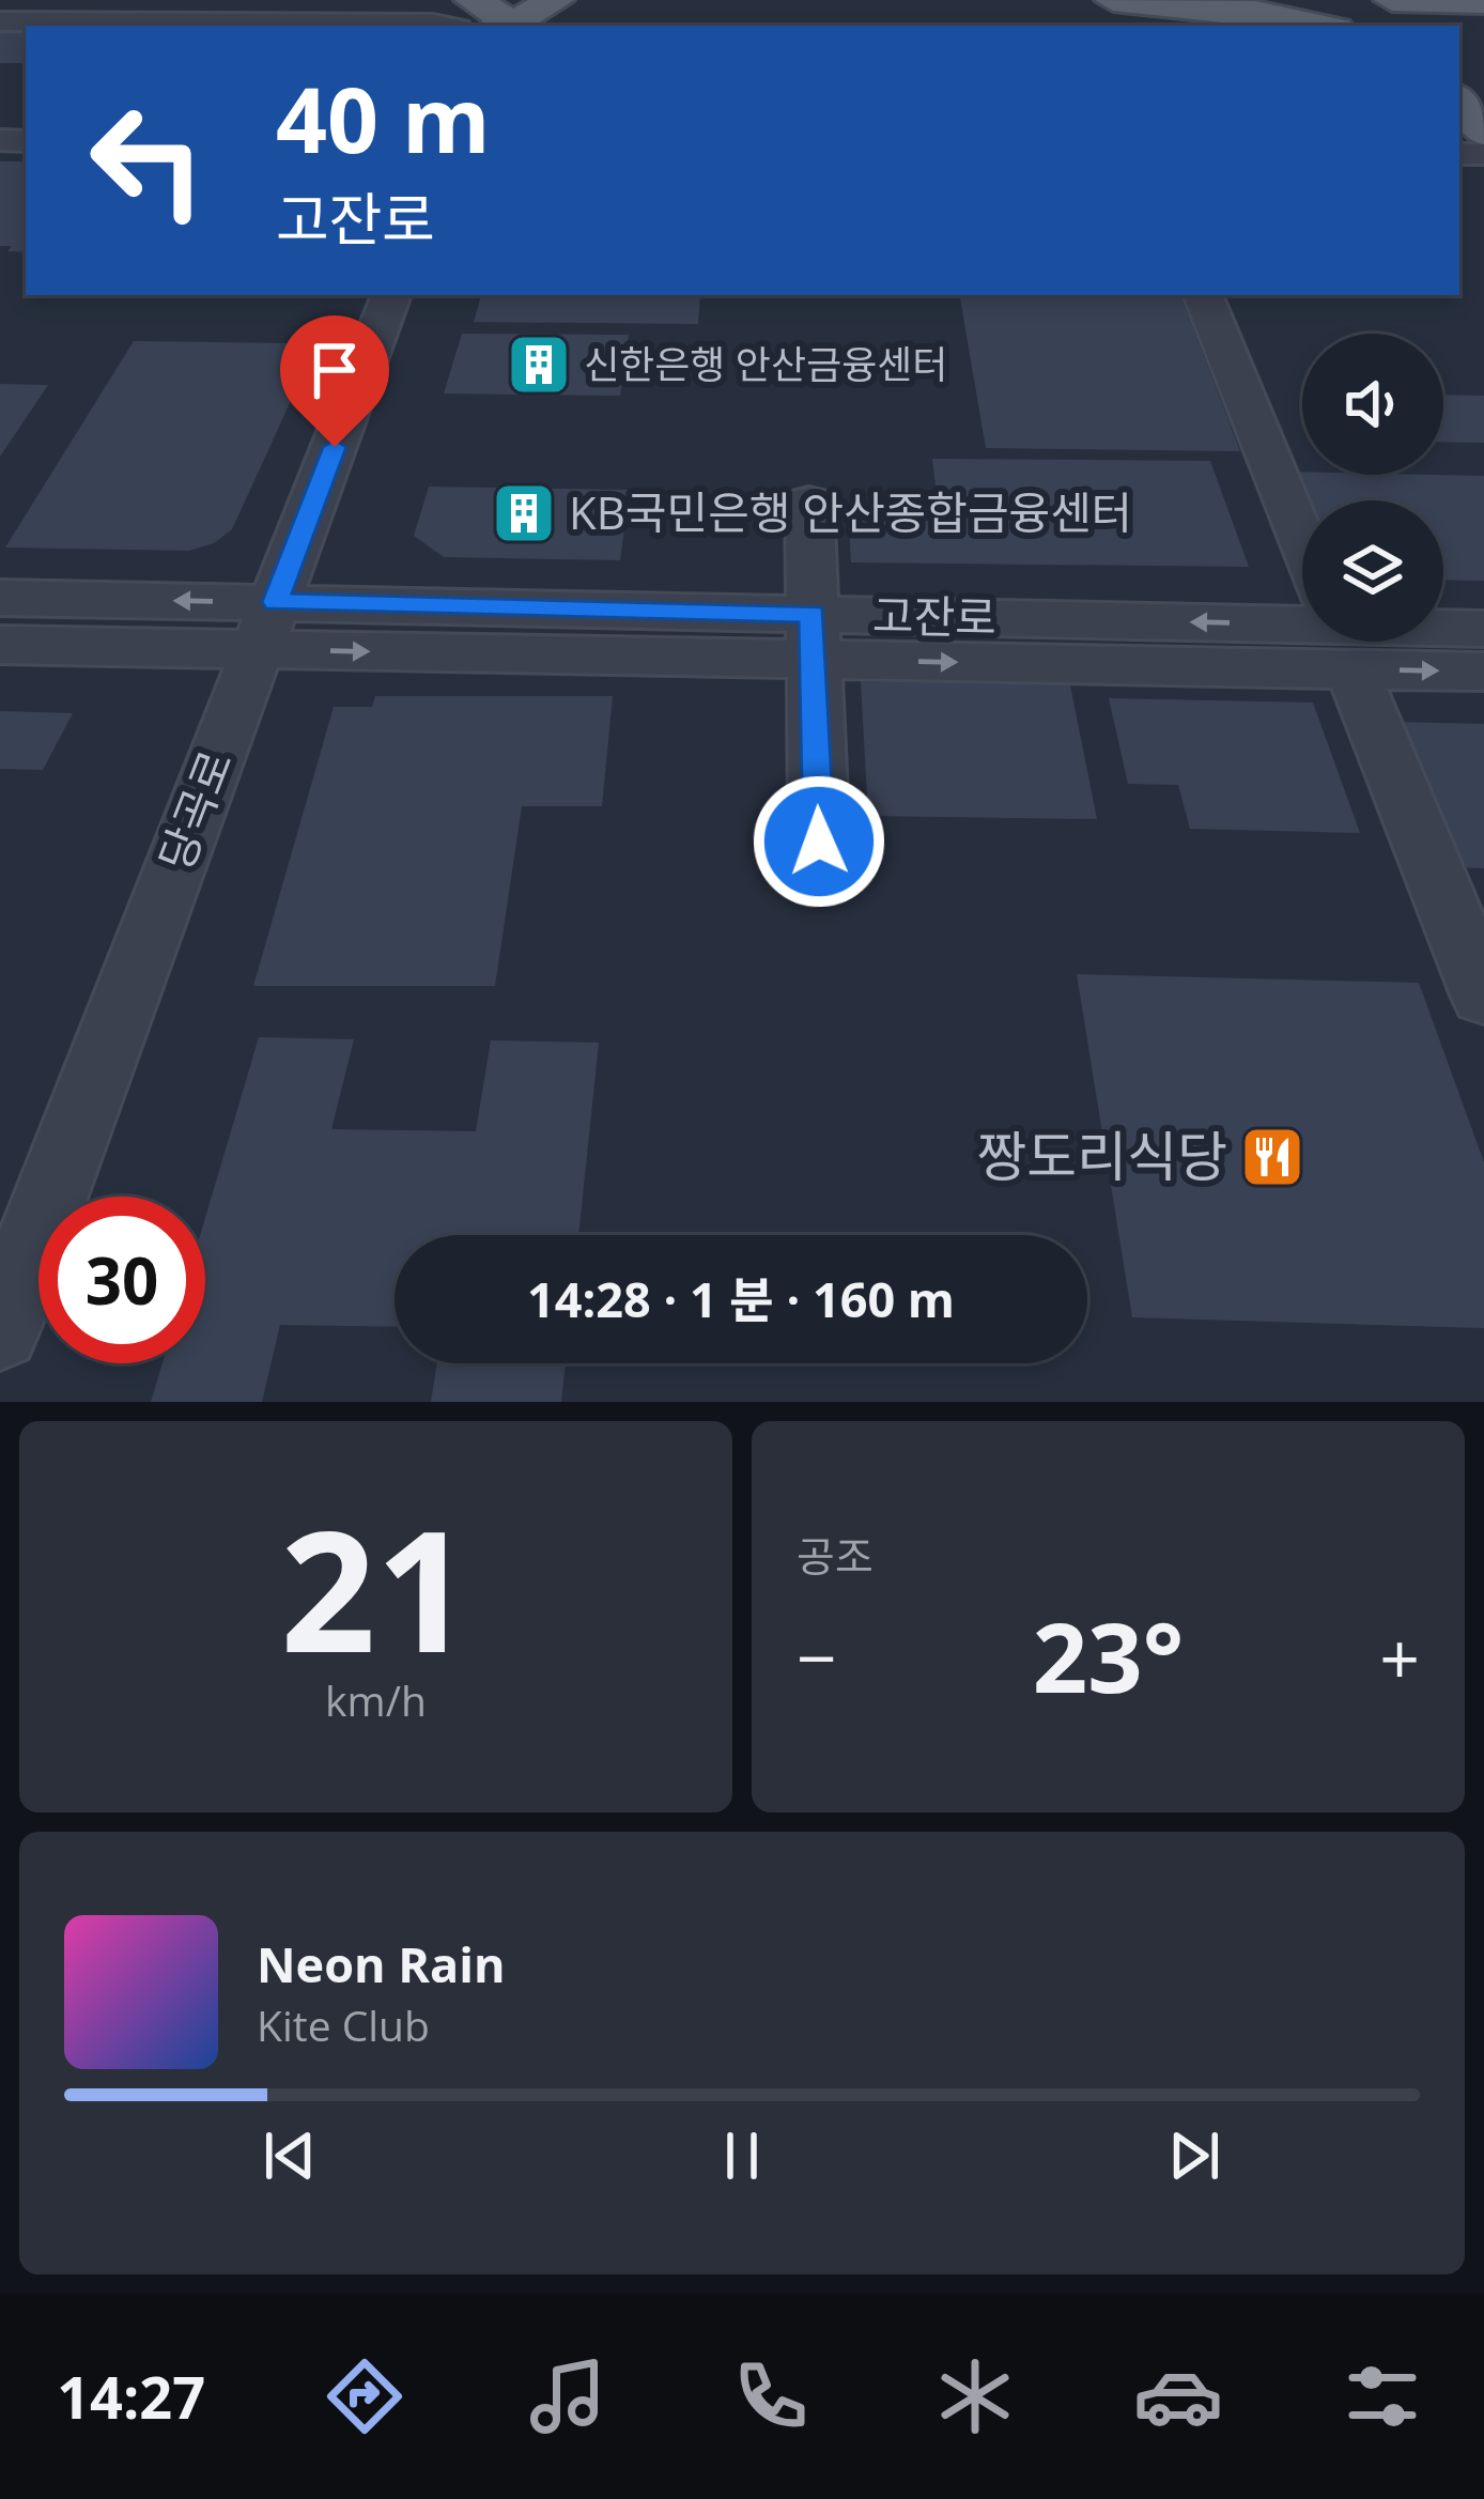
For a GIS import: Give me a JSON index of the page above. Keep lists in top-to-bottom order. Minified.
{"streets":{"street":["고잔로","당곡로"]},"crossings":[["고잔로","당곡로"]],"places":{"building":["신한은행 안산금융센터","KB국민은행 안산종합금융센터"],"restaurant":["짱도리식당"]},"page":{"turn":["40 m","고잔로"],"limit":"30","trip":"14:28 · 1 분 · 160 m","tile":[["21","km/h"],"공조"],"heat":["−","23°","+"],"song":["Neon Rain","Kite Club"],"tabs":"14:27"}}
